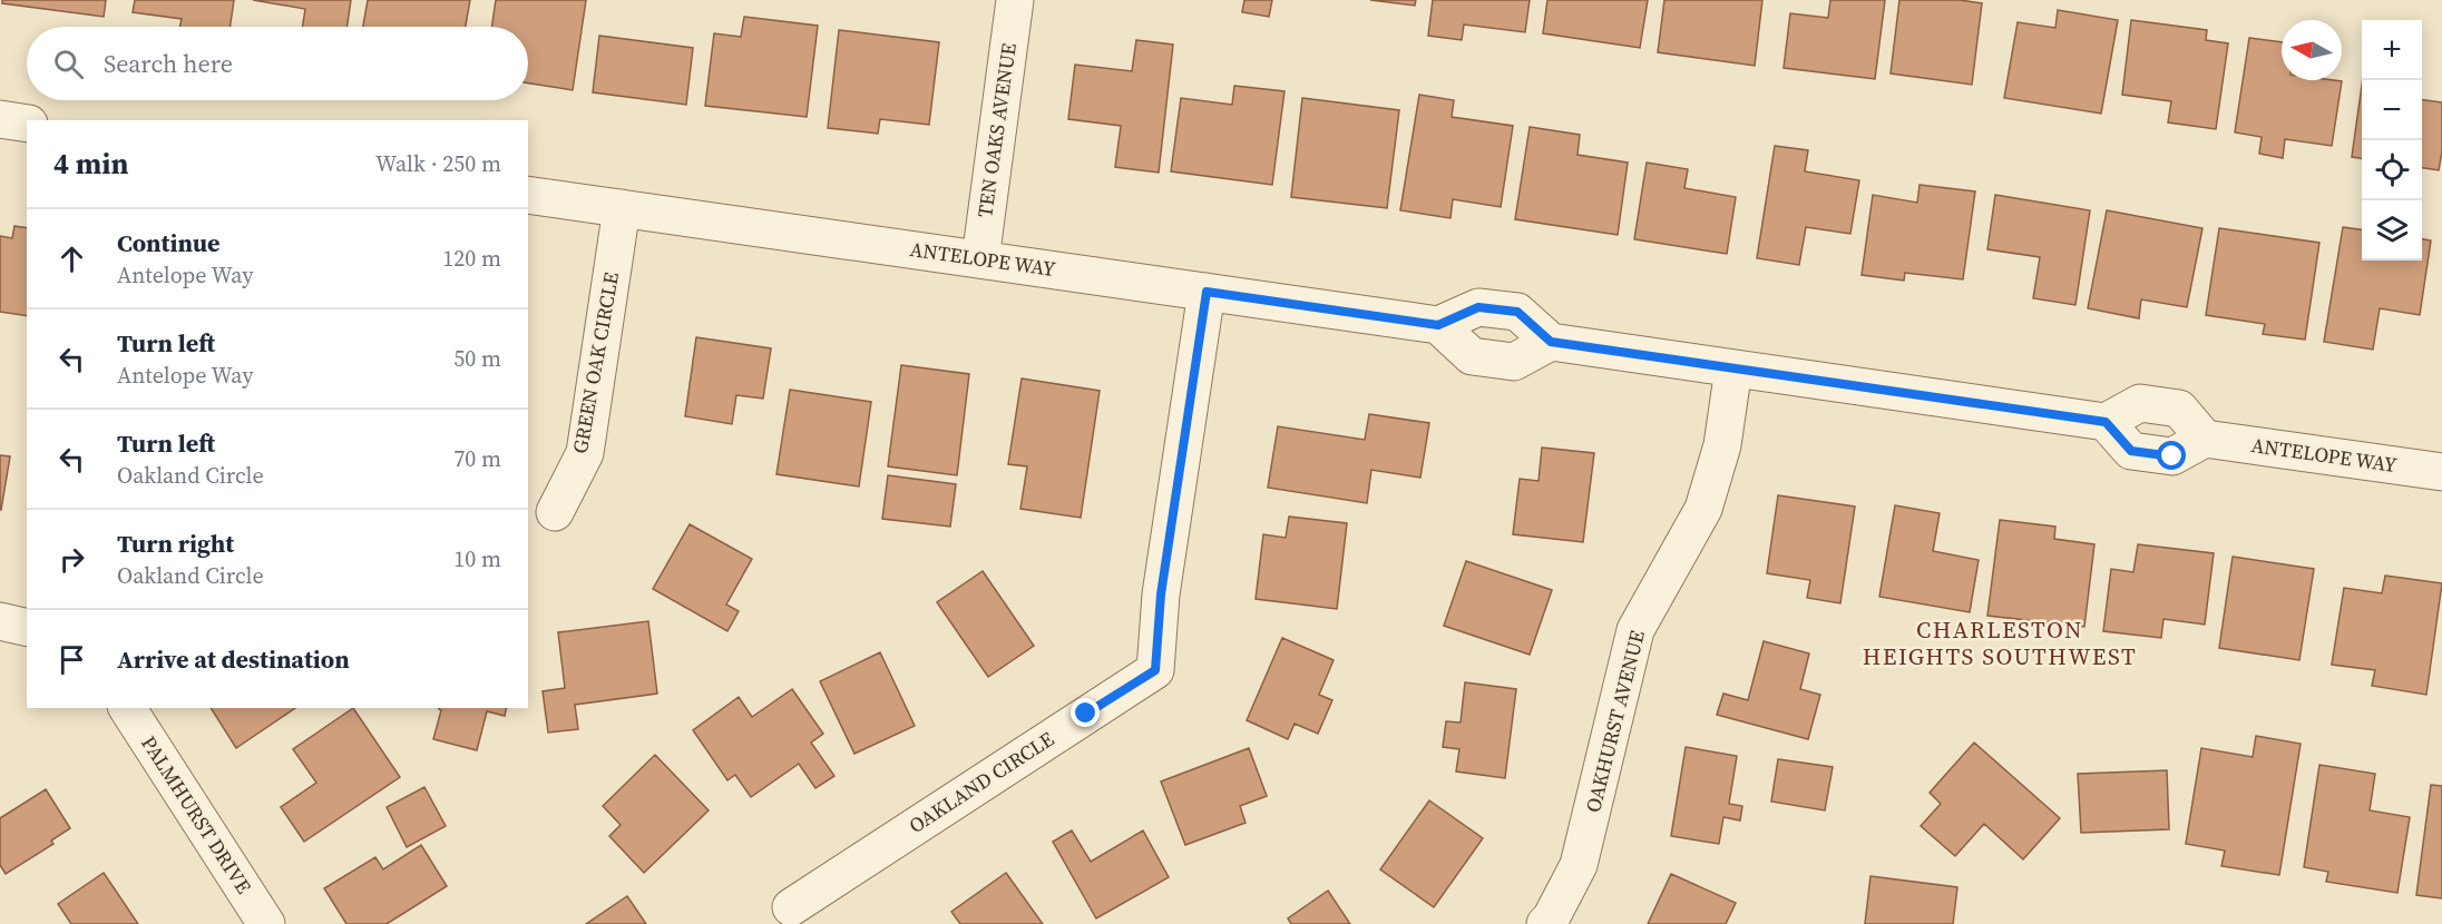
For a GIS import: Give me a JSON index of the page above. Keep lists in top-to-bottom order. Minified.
{"streets":{"street":["TEN OAKS AVENUE","ANTELOPE WAY","GREEN OAK CIRCLE","OAKHURST AVENUE","OAKLAND CIRCLE","PALMHURST DRIVE"]},"crossings":[["TEN OAKS AVENUE","ANTELOPE WAY"],["ANTELOPE WAY","GREEN OAK CIRCLE"],["ANTELOPE WAY","OAKLAND CIRCLE"]],"districts":["CHARLESTON HEIGHTS SOUTHWEST"],"north":"left","page":{"map_buttons":["+","−"],"search":"Search here","heading":["4 min","Walk · 250 m"],"list":[["Continue","Antelope Way","120 m"],["Turn left","Antelope Way","50 m"],["Turn left","Oakland Circle","70 m"],["Turn right","Oakland Circle","10 m"],"Arrive at destination"]}}
